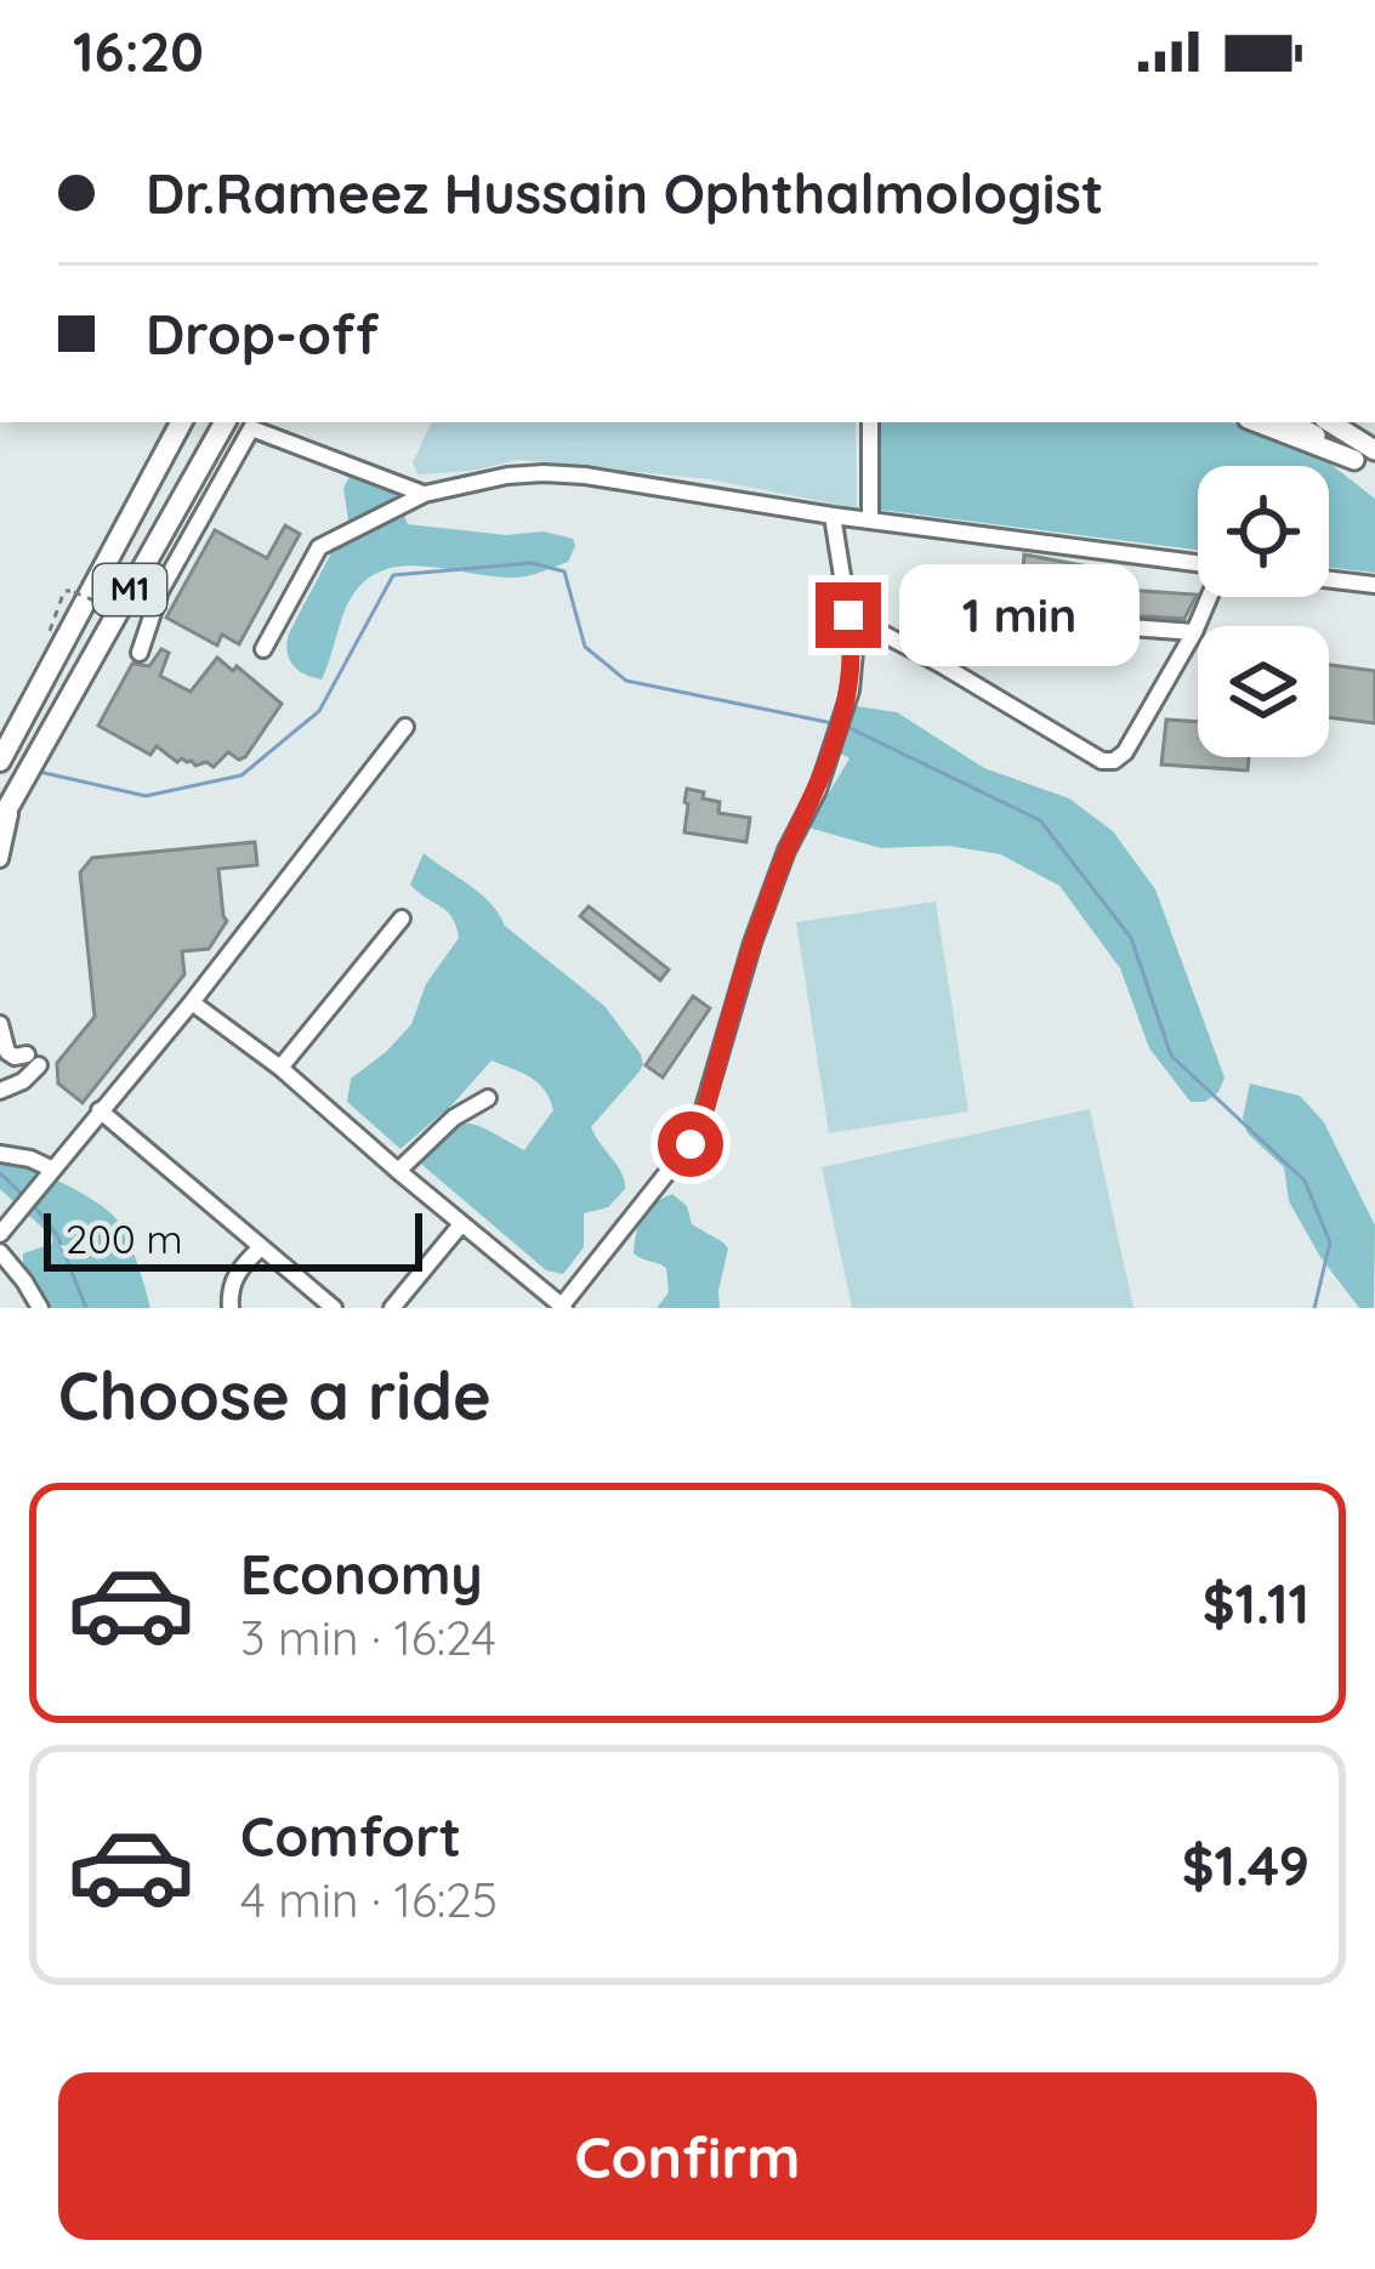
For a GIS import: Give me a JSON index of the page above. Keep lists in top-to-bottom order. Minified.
{"streets":{"highway":["M1"]},"scale_bar":"200 m","page":{"status":"16:20","banner":["Dr.Rameez Hussain Ophthalmologist","Drop-off"],"bubble":"1 min","scale":"200 m","heading":"Choose a ride","list":[{"name":"Economy","note":"3 min · 16:24","value":"$1.11"},{"name":"Comfort","note":"4 min · 16:25","value":"$1.49"}],"buttons":"Confirm"}}
